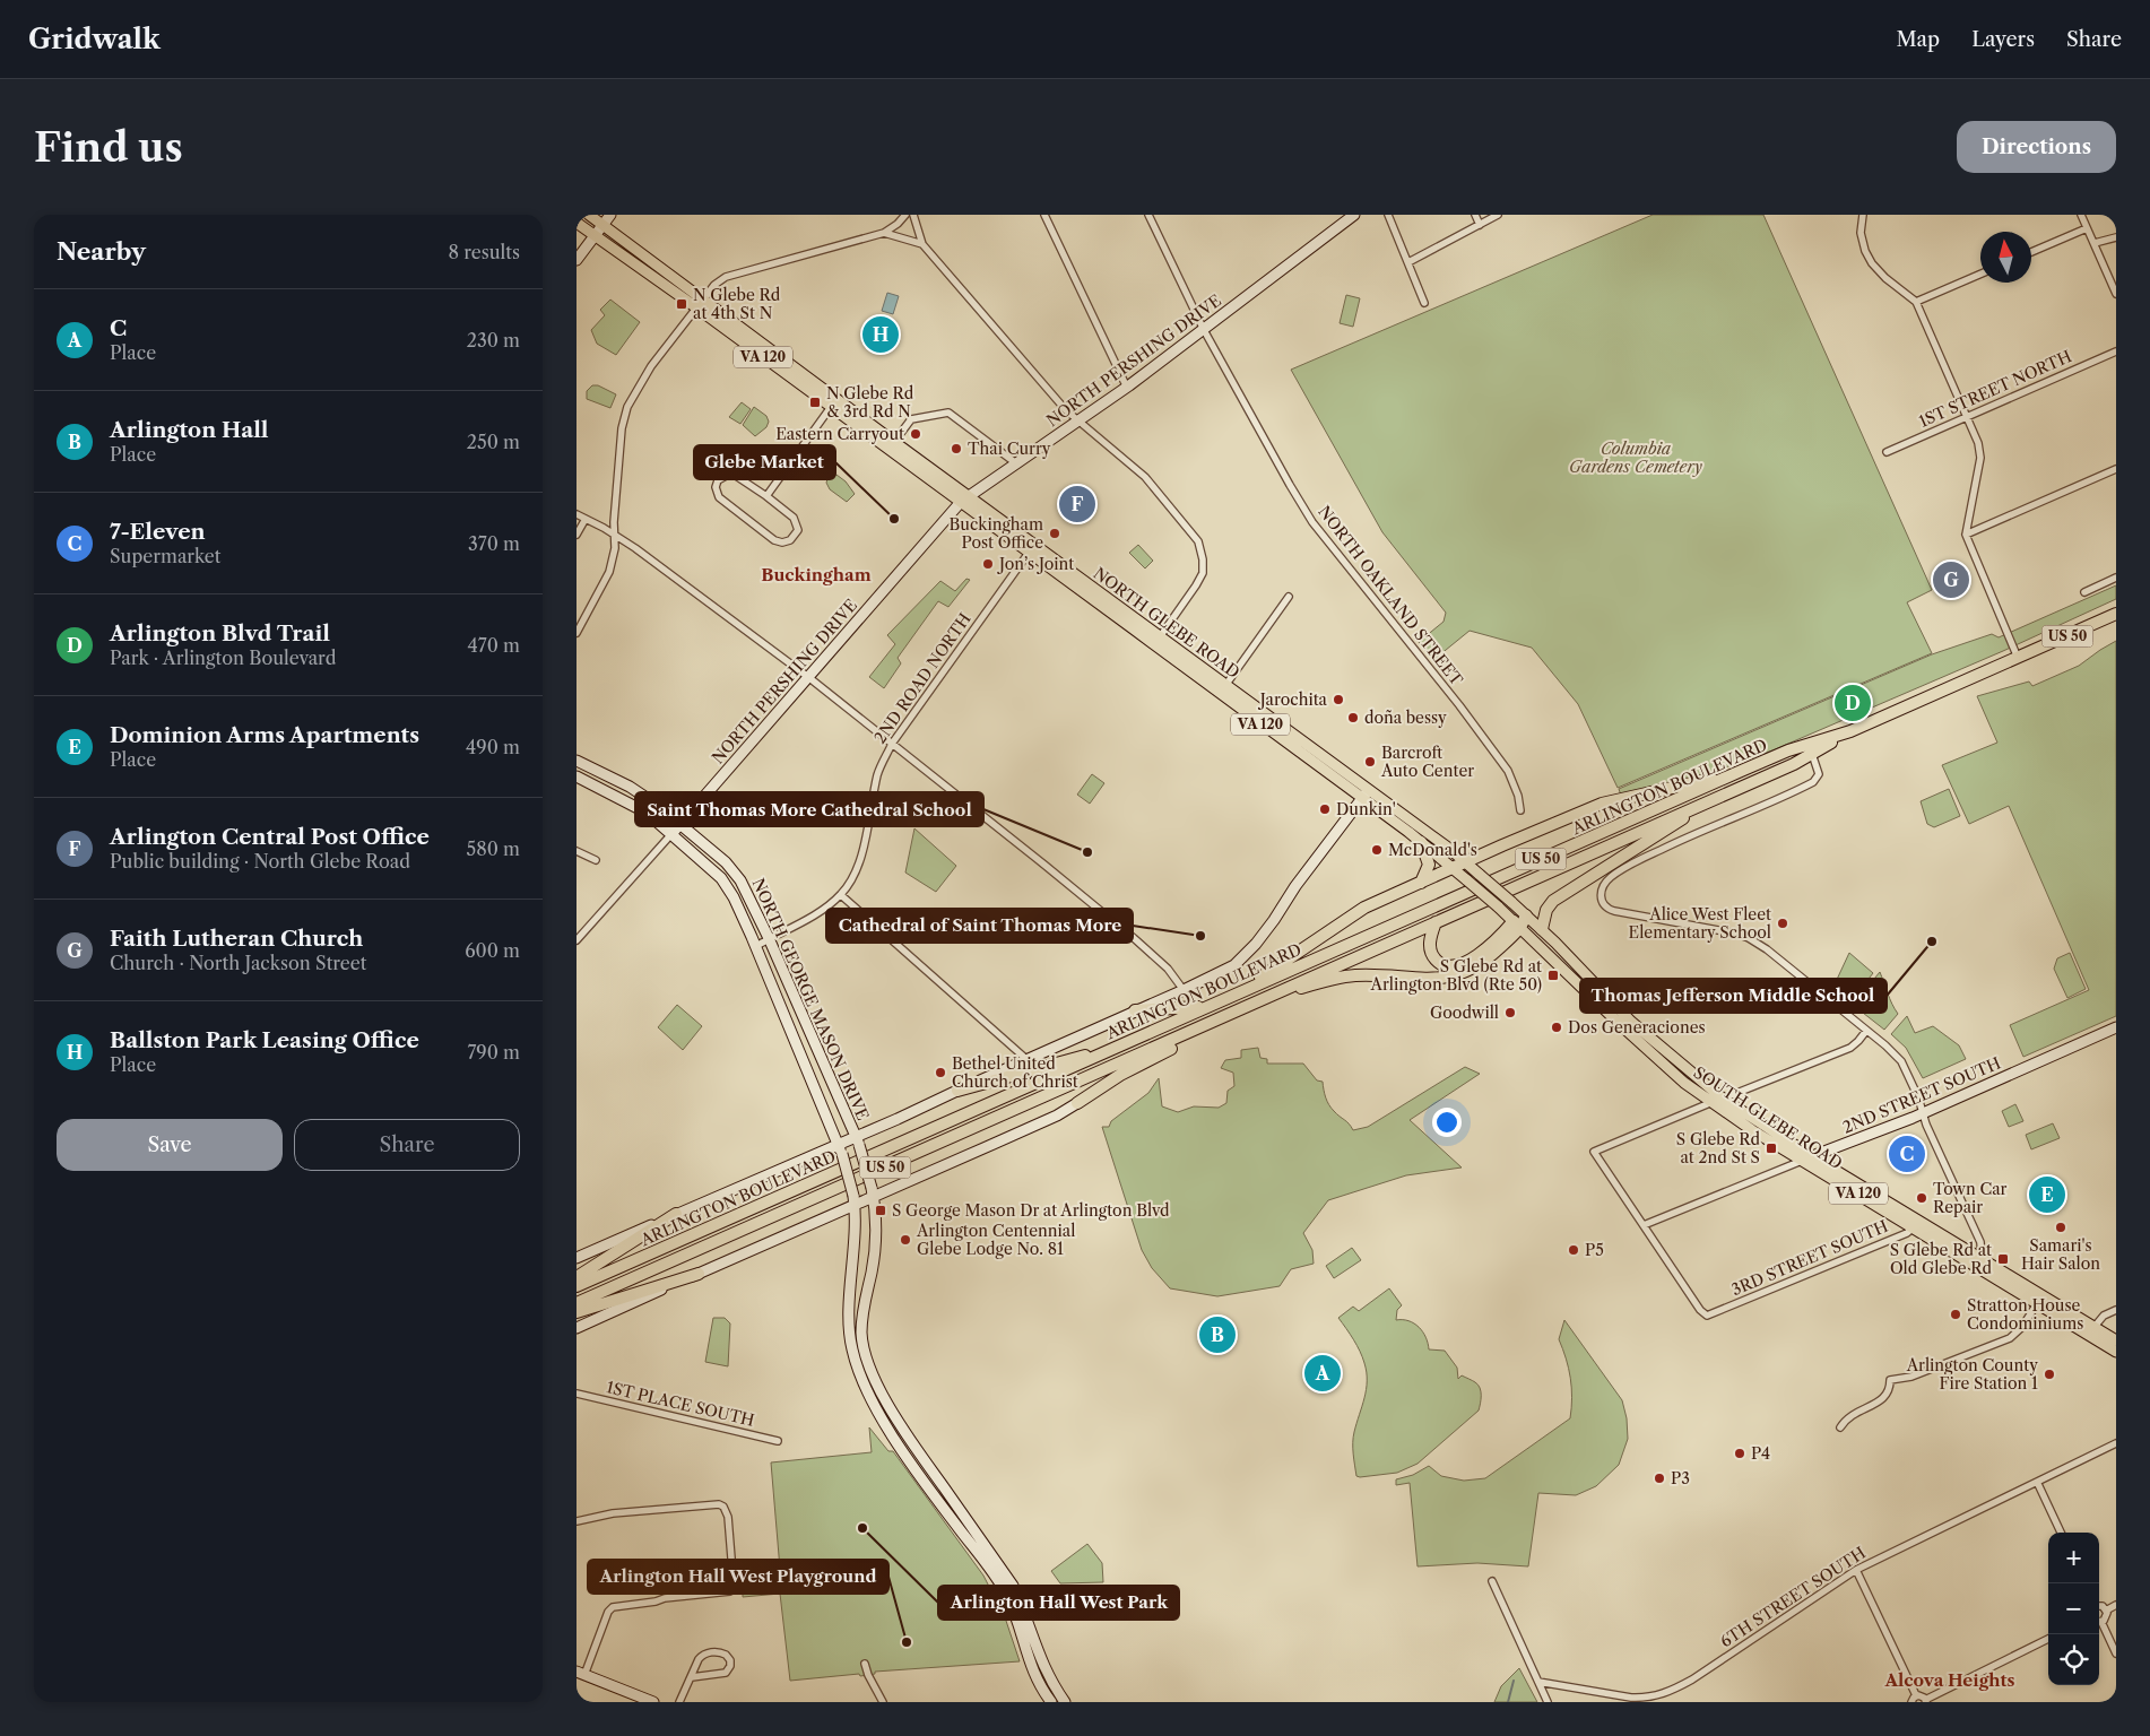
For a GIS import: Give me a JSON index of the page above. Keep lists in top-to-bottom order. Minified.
{"streets":{"highway":["US 50","ARLINGTON BOULEVARD"],"main road":["VA 120","NORTH PERSHING DRIVE","NORTH GLEBE ROAD","NORTH GEORGE MASON DRIVE","2ND STREET SOUTH","SOUTH GLEBE ROAD"],"street":["1ST STREET NORTH","NORTH OAKLAND STREET","2ND ROAD NORTH","3RD STREET SOUTH","1ST PLACE SOUTH","6TH STREET SOUTH"]},"crossings":[["NORTH PERSHING DRIVE","NORTH OAKLAND STREET"],["NORTH PERSHING DRIVE","NORTH GLEBE ROAD"],["NORTH PERSHING DRIVE","NORTH GEORGE MASON DRIVE"],["NORTH GLEBE ROAD","2ND ROAD NORTH"],["NORTH GLEBE ROAD","SOUTH GLEBE ROAD"],["2ND ROAD NORTH","NORTH GEORGE MASON DRIVE"],["2ND STREET SOUTH","SOUTH GLEBE ROAD"],["2ND STREET SOUTH","3RD STREET SOUTH"],["SOUTH GLEBE ROAD","3RD STREET SOUTH"]],"districts":["Buckingham","Alcova Heights"],"parks":["Columbia Gardens Cemetery"],"places":{"transit":["N Glebe Rd at 4th St N","N Glebe Rd & 3rd Rd N","S Glebe Rd at Arlington Blvd (Rte 50)","S Glebe Rd at 2nd St S","S George Mason Dr at Arlington Blvd","S Glebe Rd at Old Glebe Rd"],"other":["Eastern Carryout","Thai Curry","Glebe Market","Buckingham Post Office","Jon’s Joint","Jarochita","doña bessy","Barcroft Auto Center","Dunkin'","McDonald's","Saint Thomas More Cathedral School","Alice West Fleet Elementary School","Cathedral of Saint Thomas More","Thomas Jefferson Middle School","Goodwill","Dos Generaciones","Bethel United Church of Christ","Town Car Repair","Samari's Hair Salon","Arlington Centennial Glebe Lodge No. 81","P5","Stratton House Condominiums","Arlington County Fire Station 1","P4","P3","Arlington Hall West Park","Arlington Hall West Playground"]},"north":"top","page":{"header":"Gridwalk","nav":["Map","Layers","Share"],"buttons":["Directions",["Save","Share"]],"title":"Find us","heading":["Nearby","8 results"],"list":[{"mark":"A","name":"C","note":"Place","value":"230 m"},{"mark":"B","name":"Arlington Hall","note":"Place","value":"250 m"},{"mark":"C","name":"7-Eleven","note":"Supermarket","value":"370 m"},{"mark":"D","name":"Arlington Blvd Trail","note":"Park · Arlington Boulevard","value":"470 m"},{"mark":"E","name":"Dominion Arms Apartments","note":"Place","value":"490 m"},{"mark":"F","name":"Arlington Central Post Office","note":"Public building · North Glebe Road","value":"580 m"},{"mark":"G","name":"Faith Lutheran Church","note":"Church · North Jackson Street","value":"600 m"},{"mark":"H","name":"Ballston Park Leasing Office","note":"Place","value":"790 m"}],"pins":["H","F","G","D","C","E","B","A"],"map_buttons":["+","−"]}}
